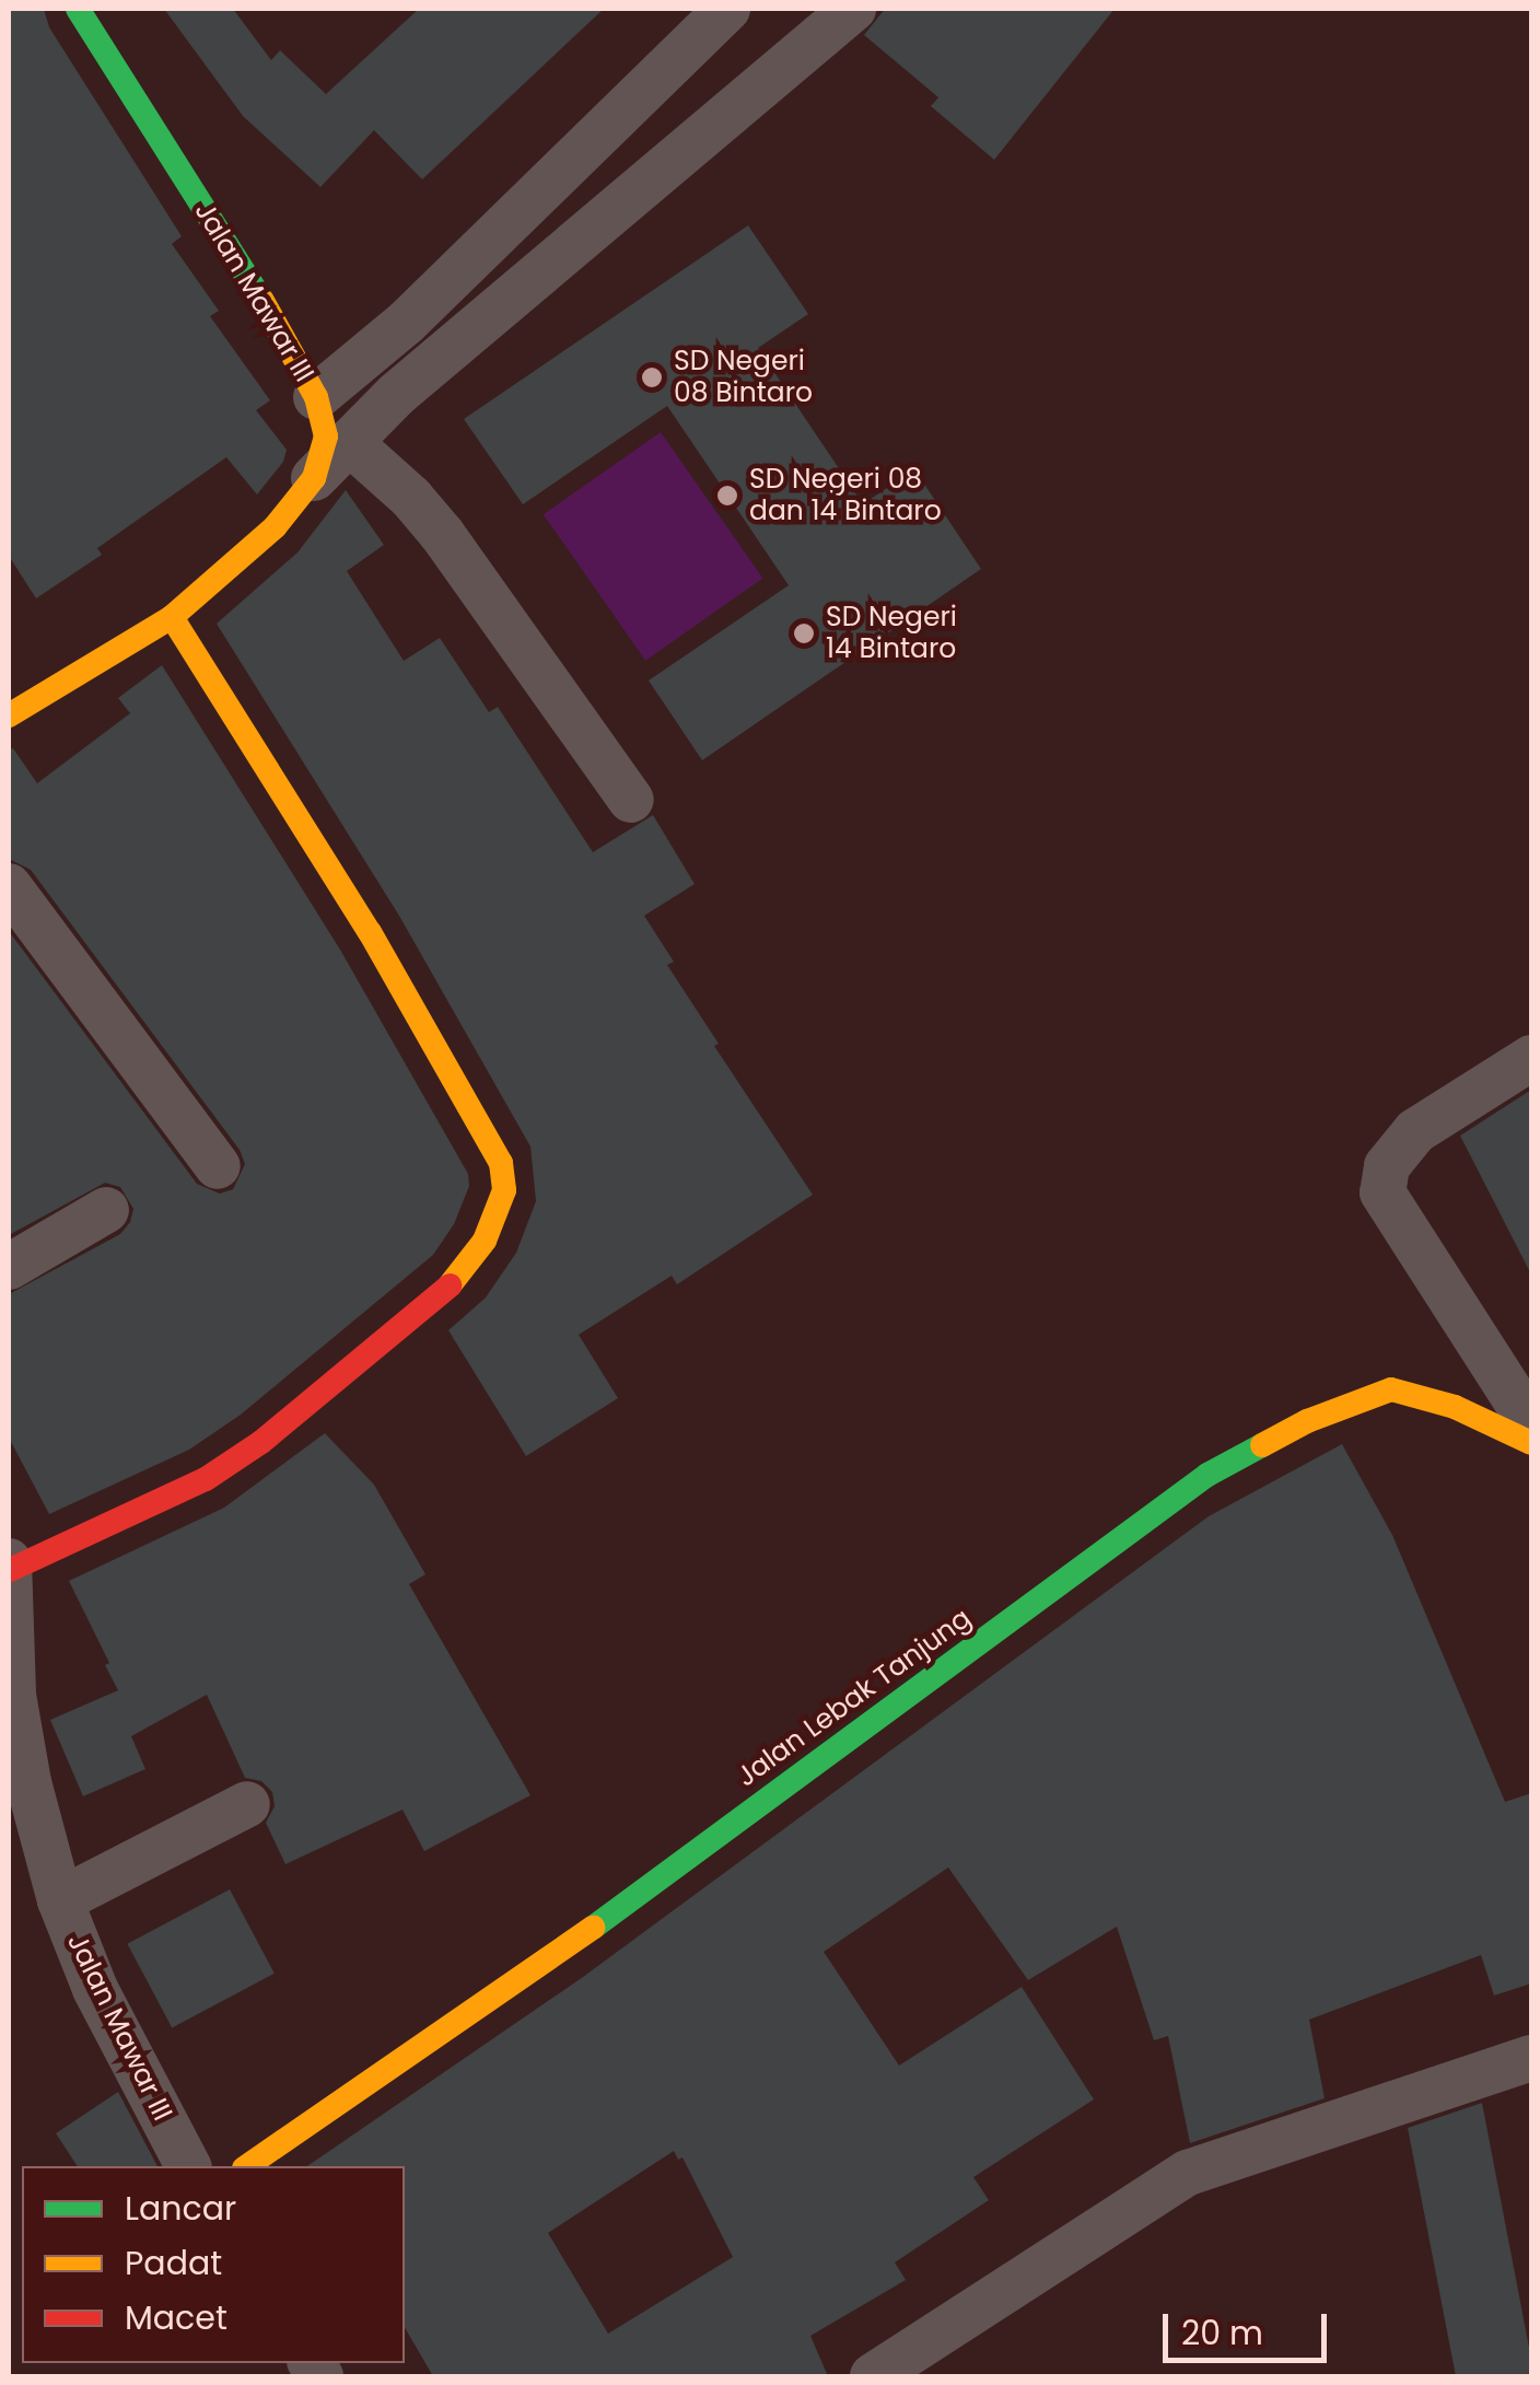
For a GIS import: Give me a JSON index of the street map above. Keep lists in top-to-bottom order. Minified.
{"streets":{"street":["Jalan Mawar III","Jalan Lebak Tanjung"]},"places":["SD Negeri 08 Bintaro","SD Negeri 08 dan 14 Bintaro","SD Negeri 14 Bintaro"],"legend":["Lancar","Padat","Macet"],"scale_bar":"20 m"}
